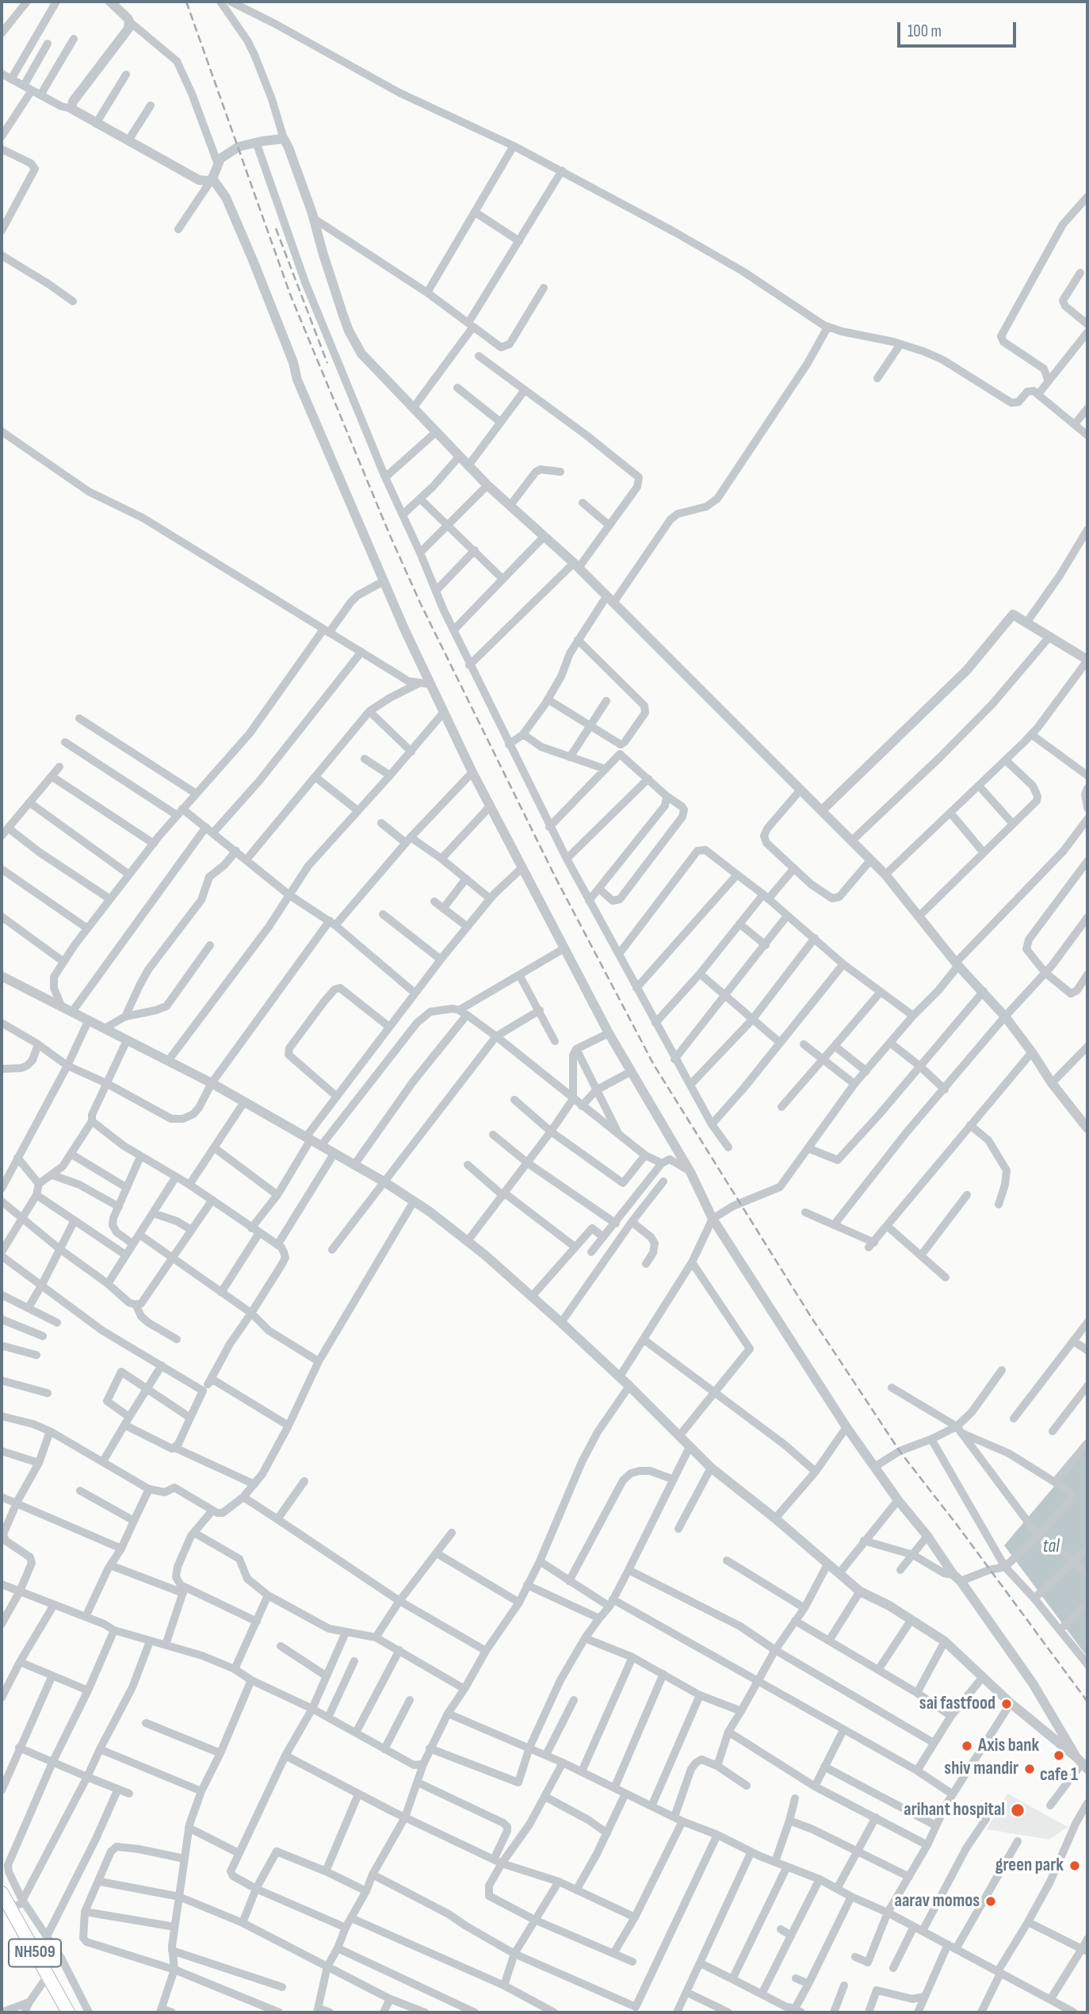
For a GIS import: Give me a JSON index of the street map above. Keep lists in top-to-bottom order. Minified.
{"streets":{"highway":["NH509"]},"water":["tal"],"places":["sai fastfood","Axis bank","cafe 1","shiv mandir","arihant hospital","green park","aarav momos"],"scale_bar":"100 m"}
